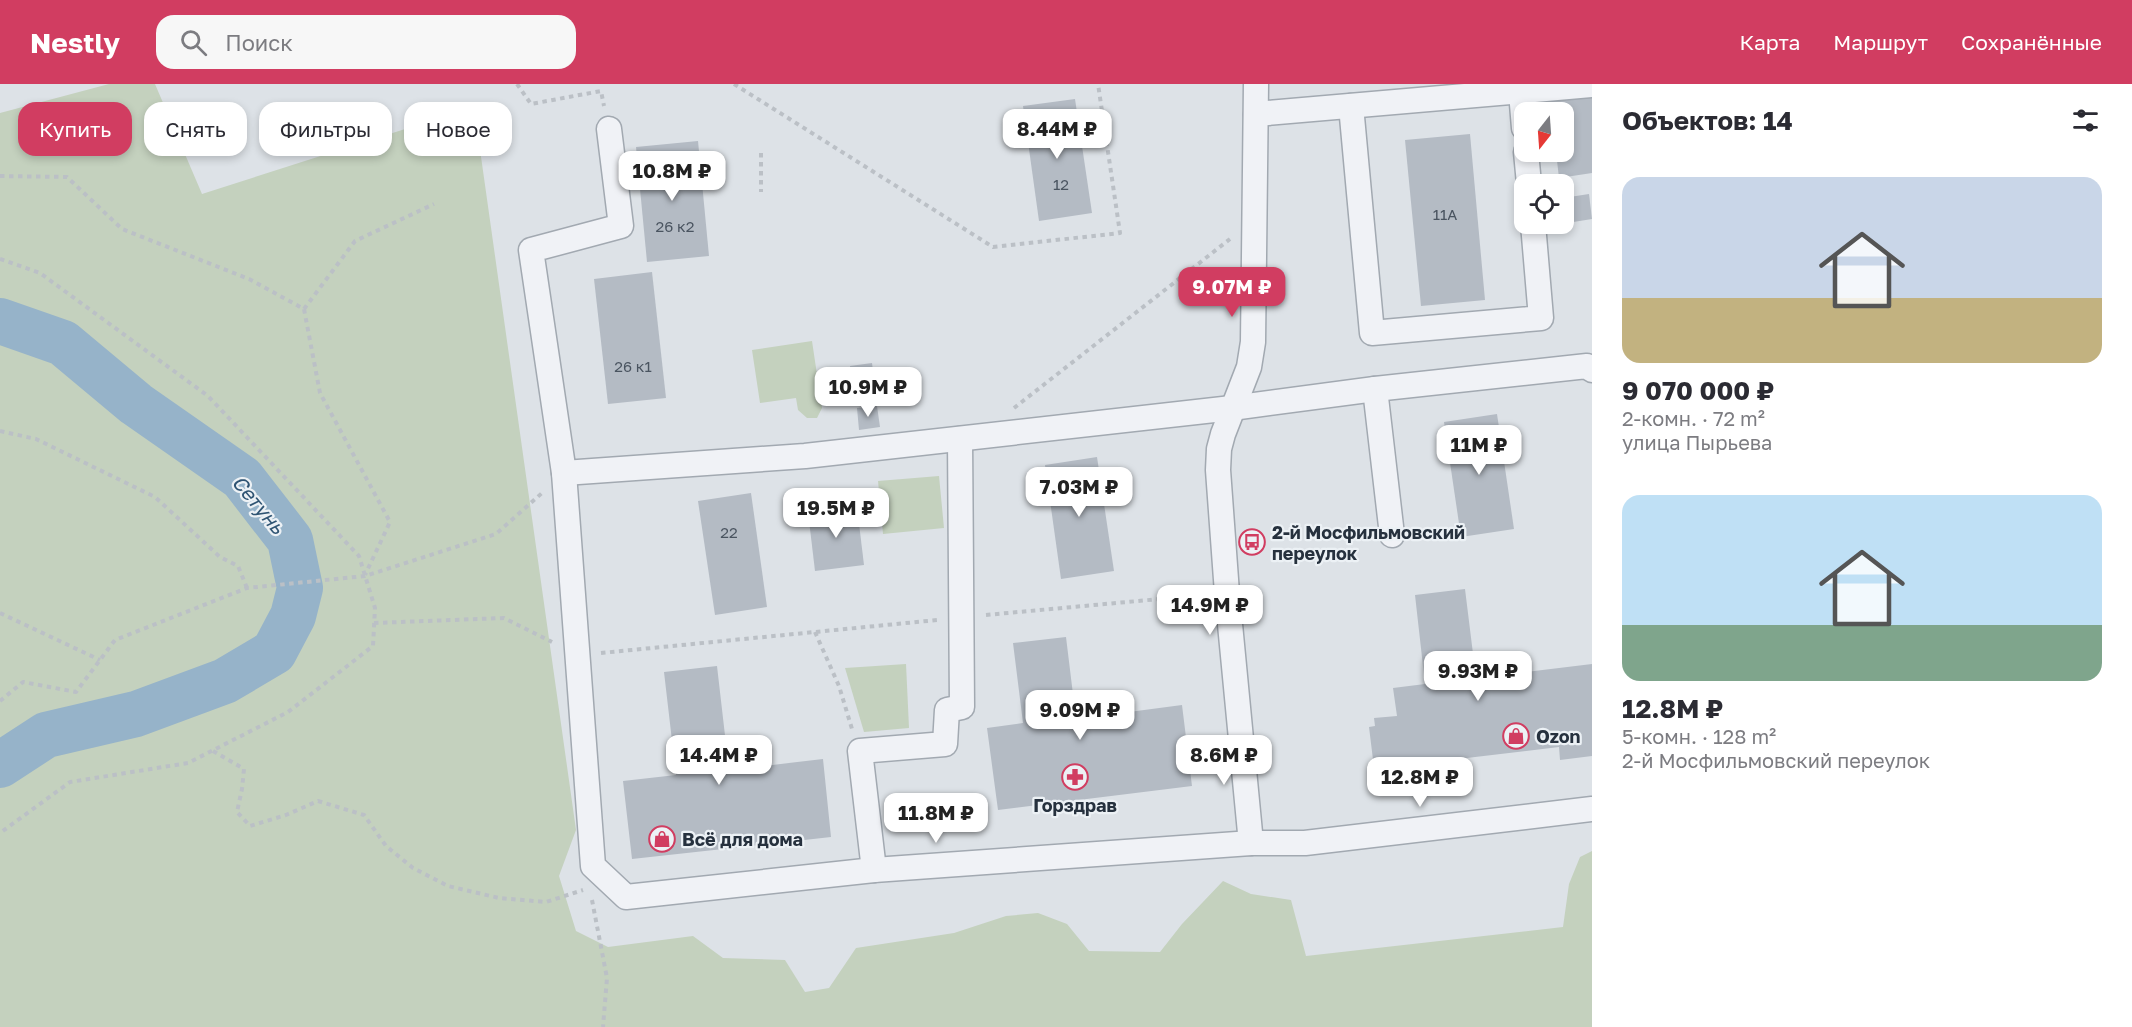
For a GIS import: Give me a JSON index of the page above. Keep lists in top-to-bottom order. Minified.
{"water":["Сетунь"],"places":{"bus stop":["2-й Мосфильмовский переулок"],"shop":["Ozon","Всё для дома"],"pharmacy":["Горздрав"]},"house_numbers":["12","11А","26 к2","26 к1","22"],"north":"bottom","page":{"header":"Nestly","search":"Поиск","nav":["Карта","Маршрут","Сохранённые"],"heading":"Объектов: 14","chip":["Купить","Снять","Фильтры","Новое"],"price":["8.44M ₽","10.8M ₽","9.07M ₽","10.9M ₽","11M ₽","7.03M ₽","19.5M ₽","14.9M ₽","9.93M ₽","9.09M ₽","14.4M ₽","8.6M ₽","12.8M ₽","11.8M ₽"],"list":[{"name":"9 070 000 ₽","note":"2-комн. · 72 m² · улица Пырьева"},{"name":"12.8M ₽","note":"5-комн. · 128 m² · 2-й Мосфильмовский переулок"}]}}
